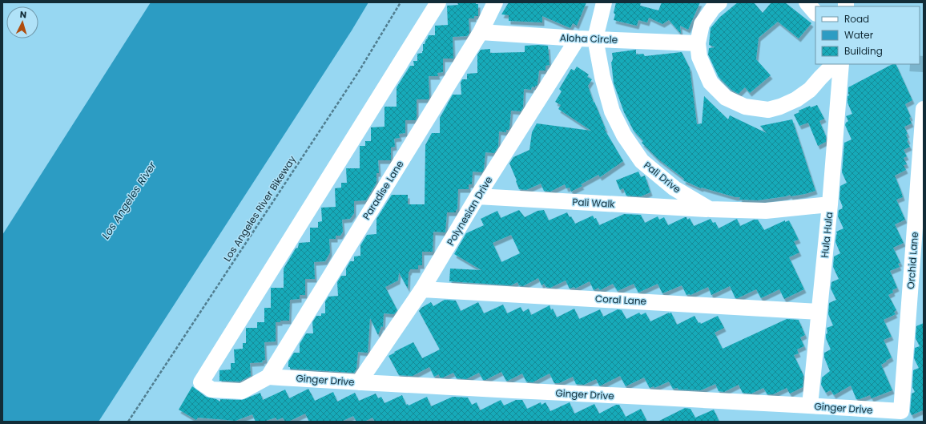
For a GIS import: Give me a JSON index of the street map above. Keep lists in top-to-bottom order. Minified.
{"streets":{"lane":["Aloha Circle","Pali Drive","Paradise Lane","Pali Walk","Polynesian Drive","Hula Hula","Orchid Lane","Coral Lane","Ginger Drive"],"path":["Los Angeles River Bikeway"]},"crossings":[["Aloha Circle","Pali Drive"],["Aloha Circle","Paradise Lane"],["Aloha Circle","Polynesian Drive"],["Pali Drive","Pali Walk"],["Pali Drive","Hula Hula"],["Paradise Lane","Ginger Drive"],["Pali Walk","Polynesian Drive"],["Polynesian Drive","Coral Lane"],["Polynesian Drive","Ginger Drive"],["Hula Hula","Coral Lane"],["Hula Hula","Ginger Drive"],["Orchid Lane","Ginger Drive"]],"water":["Los Angeles River"],"legend":["Road","Water","Building"],"north":"top"}
